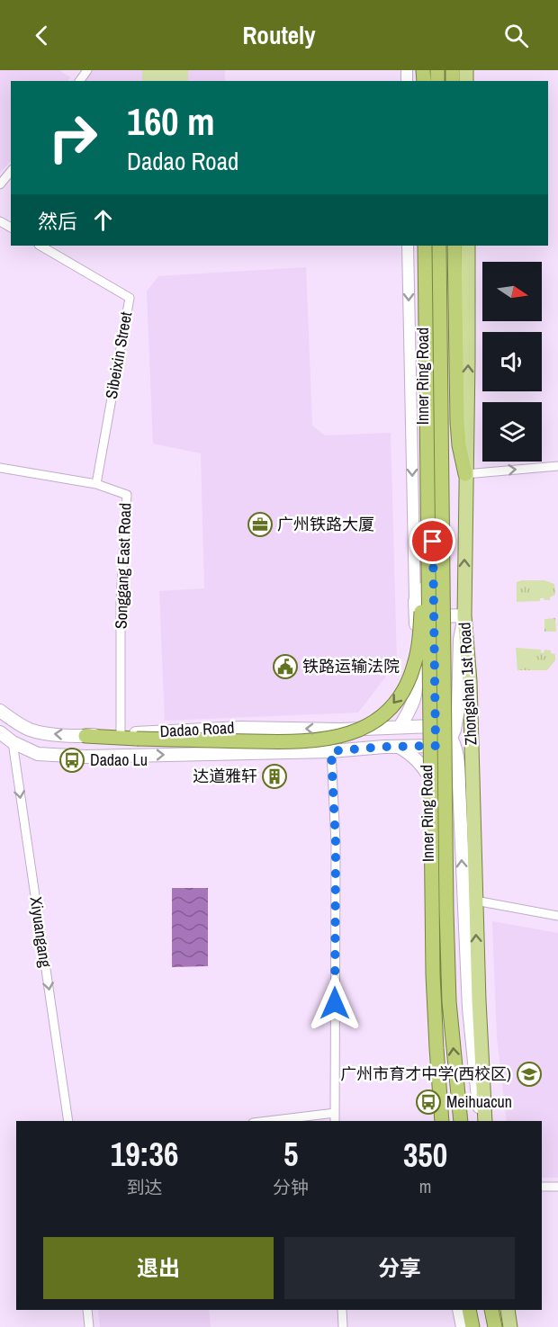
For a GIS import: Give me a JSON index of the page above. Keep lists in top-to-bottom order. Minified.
{"streets":{"highway":["Inner Ring Road"],"main road":["Zhongshan 1st Road","Dadao Road"],"street":["Sibeixin Street","Songgang East Road","Xiyuangang"]},"crossings":[["Sibeixin Street","Songgang East Road"],["Songgang East Road","Dadao Road"],["Zhongshan 1st Road","Dadao Road"],["Dadao Road","Xiyuangang"]],"one_way":["Xiyuangang"],"places":{"office":["广州铁路大厦"],"public building":["铁路运输法院"],"bus stop":["Dadao Lu","Meihuacun"],"building":["达道雅轩"],"school or university":["广州市育才中学(西校区)"]},"north":"right","page":{"header":"Routely","turn":["160 m","Dadao Road"],"then":"然后","eta":["19:36","到达","5","分钟","350","m"],"buttons":["退出","分享"]}}
